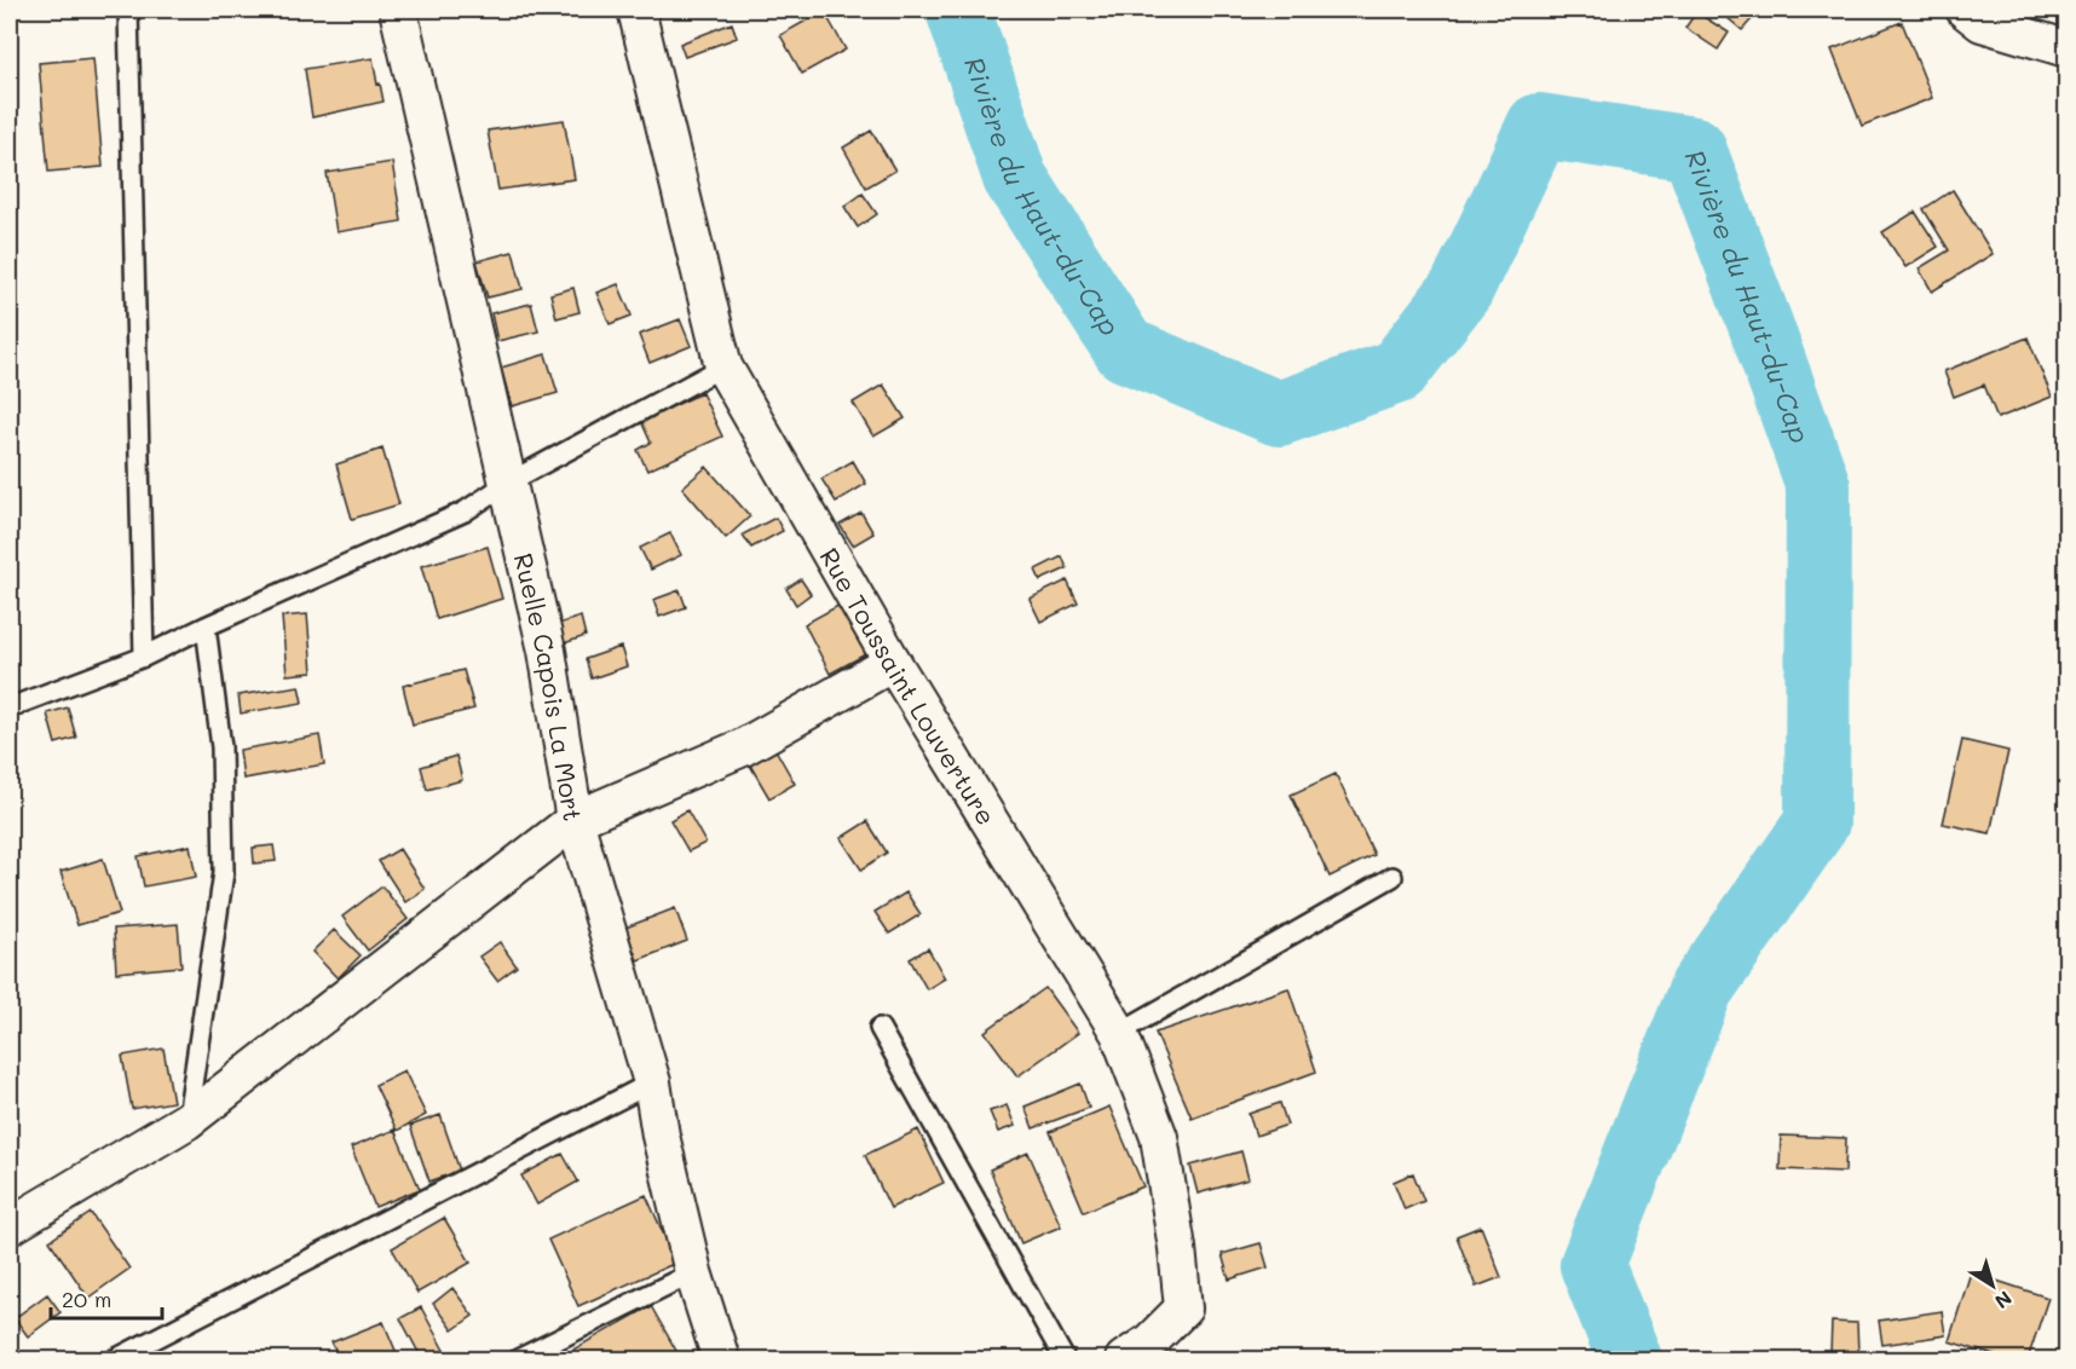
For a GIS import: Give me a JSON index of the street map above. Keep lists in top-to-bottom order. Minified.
{"streets":{"street":["Ruelle Capois La Mort","Rue Toussaint Louverture"]},"water":["Rivière du Haut-du-Cap"],"scale_bar":"20 m","north":"bottom right"}
